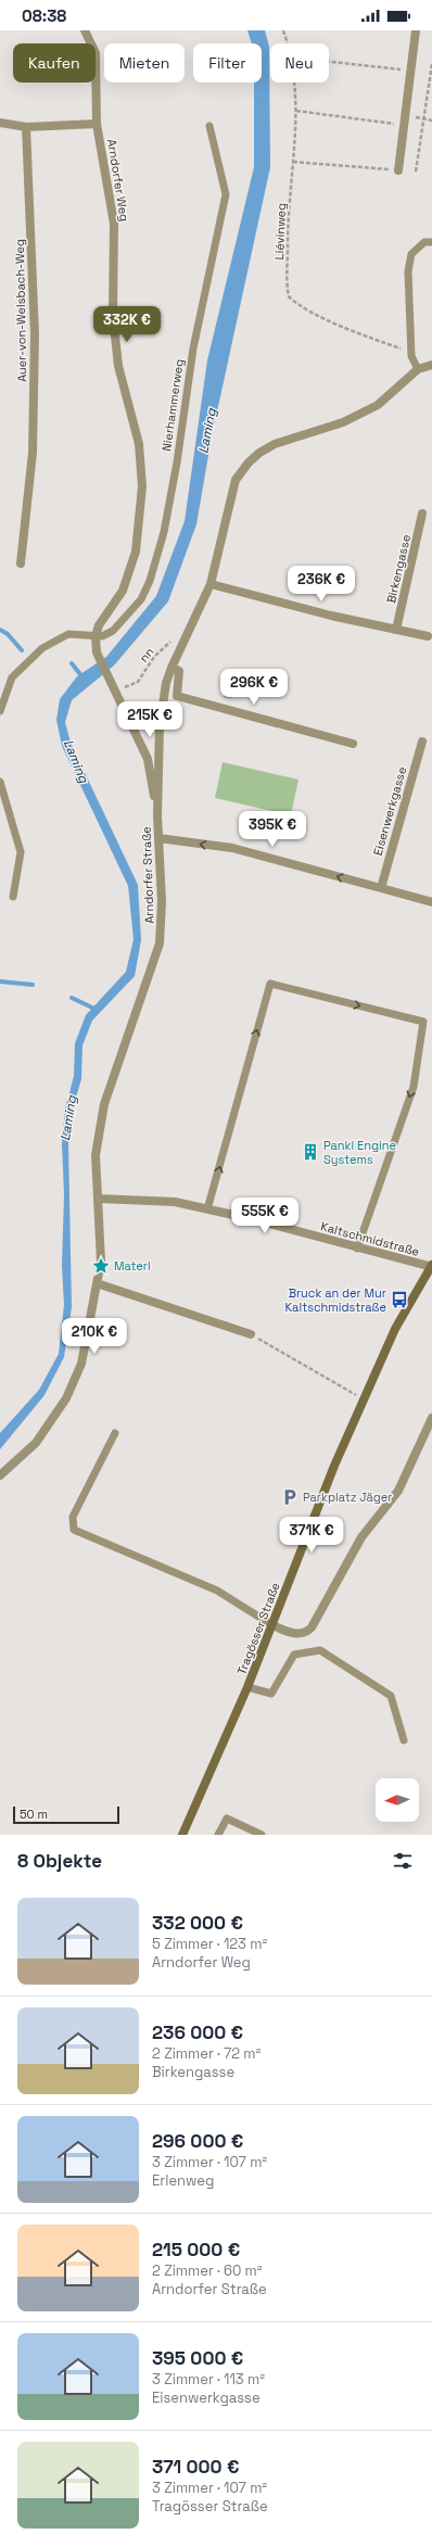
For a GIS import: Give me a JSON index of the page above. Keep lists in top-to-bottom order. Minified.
{"streets":{"main road":["Tragösser Straße"],"street":["Arndorfer Weg","Auer-von-Welsbach-Weg","Birkengasse","Eisenwerkgasse","Arndorfer Straße","Kaltschmidstraße"],"lane":["Nierhammerweg"],"path":["Liévinweg","nn"]},"crossings":[["Arndorfer Weg","Nierhammerweg"],["Arndorfer Weg","nn"],["Arndorfer Weg","Arndorfer Straße"],["nn","Arndorfer Straße"],["Arndorfer Straße","Kaltschmidstraße"],["Kaltschmidstraße","Tragösser Straße"]],"water":["Laming"],"places":{"building":["Pankl Engine Systems"],"place":["Materl"],"bus stop":["Bruck an der Mur Kaltschmidstraße"],"parking":["Parkplatz Jäger"]},"scale_bar":"50 m","north":"left","page":{"status":"08:38","chip":["Kaufen","Mieten","Filter","Neu"],"price":["332K €","236K €","296K €","215K €","395K €","555K €","210K €","371K €"],"scale":"50 m","heading":"8 Objekte","list":[{"name":"332 000 €","note":"5 Zimmer · 123 m² · Arndorfer Weg"},{"name":"236 000 €","note":"2 Zimmer · 72 m² · Birkengasse"},{"name":"296 000 €","note":"3 Zimmer · 107 m² · Erlenweg"},{"name":"215 000 €","note":"2 Zimmer · 60 m² · Arndorfer Straße"},{"name":"395 000 €","note":"3 Zimmer · 113 m² · Eisenwerkgasse"},{"name":"371 000 €","note":"3 Zimmer · 107 m² · Tragösser Straße"}]}}
